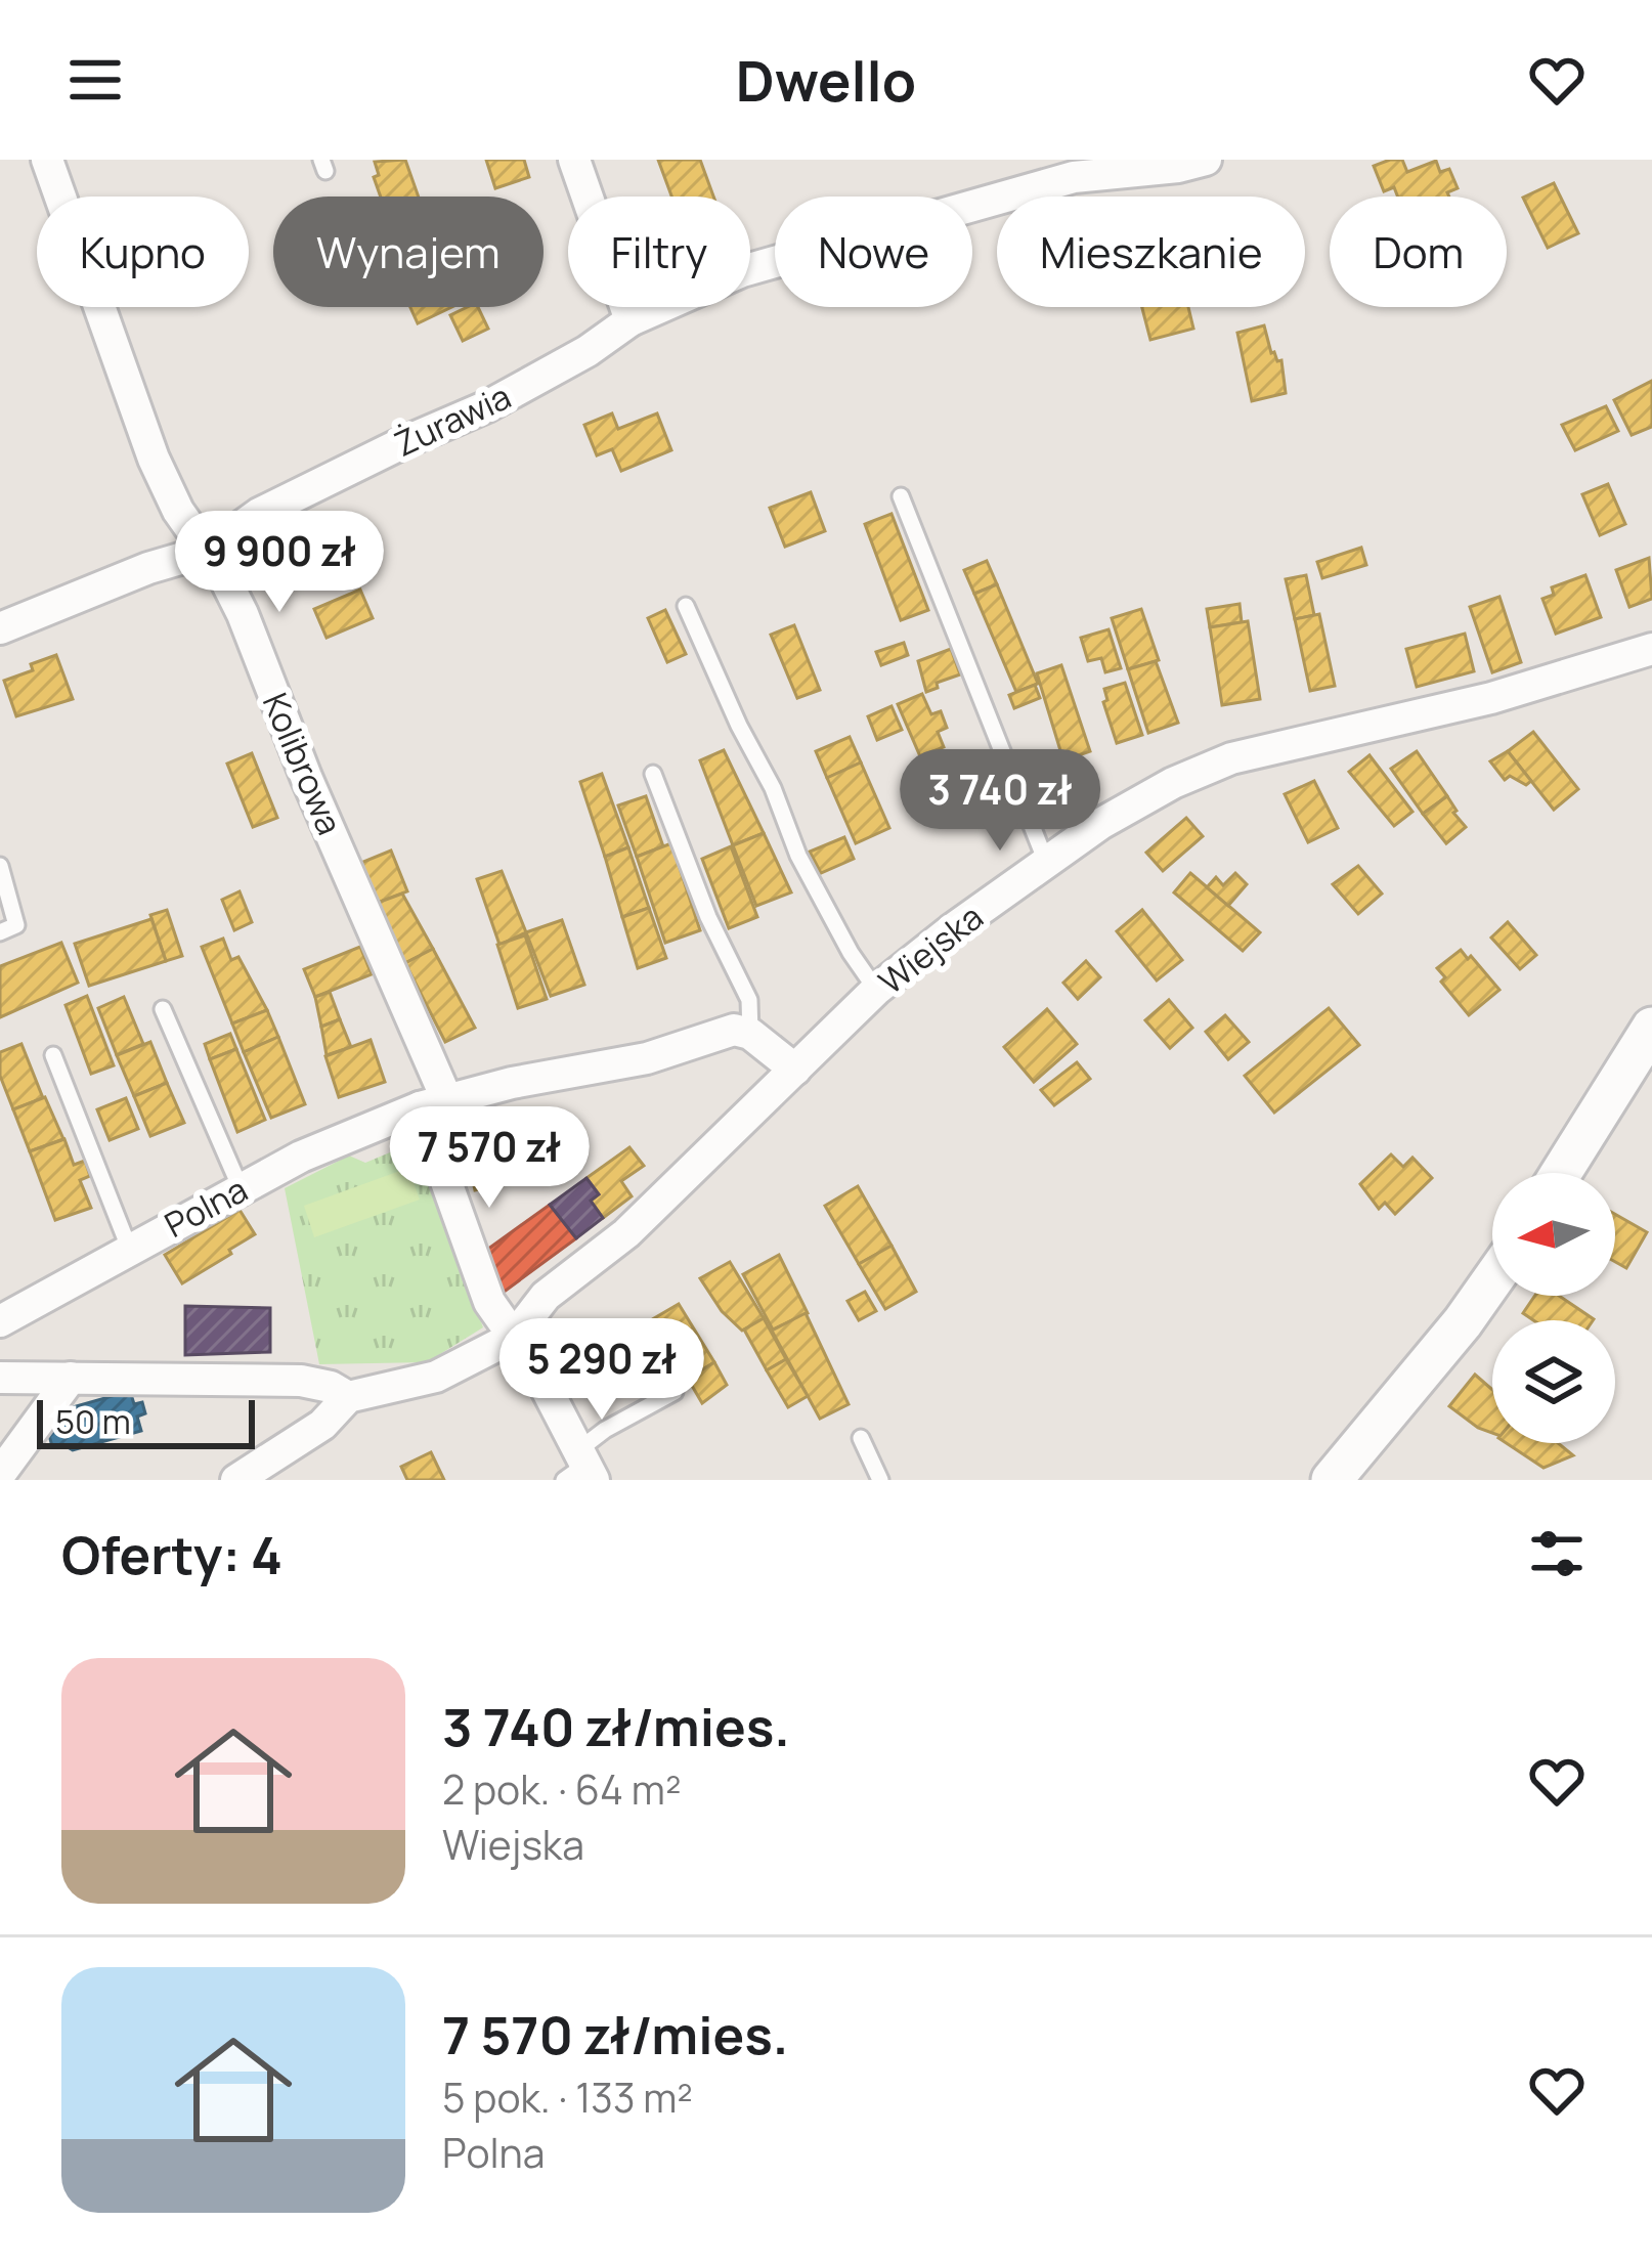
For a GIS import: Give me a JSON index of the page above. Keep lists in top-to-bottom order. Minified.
{"streets":{"street":["Żurawia","Kolibrowa","Wiejska","Polna"]},"crossings":[["Żurawia","Kolibrowa"],["Kolibrowa","Polna"]],"scale_bar":"50 m","north":"left","page":{"header":"Dwello","chip":["Kupno","Wynajem","Filtry","Nowe","Mieszkanie","Dom"],"price":["9 900 zł","3 740 zł","7 570 zł","5 290 zł"],"scale":"50 m","heading":"Oferty: 4","list":[{"name":"3 740 zł/mies.","note":"2 pok. · 64 m² · Wiejska"},{"name":"7 570 zł/mies.","note":"5 pok. · 133 m² · Polna"}]}}
